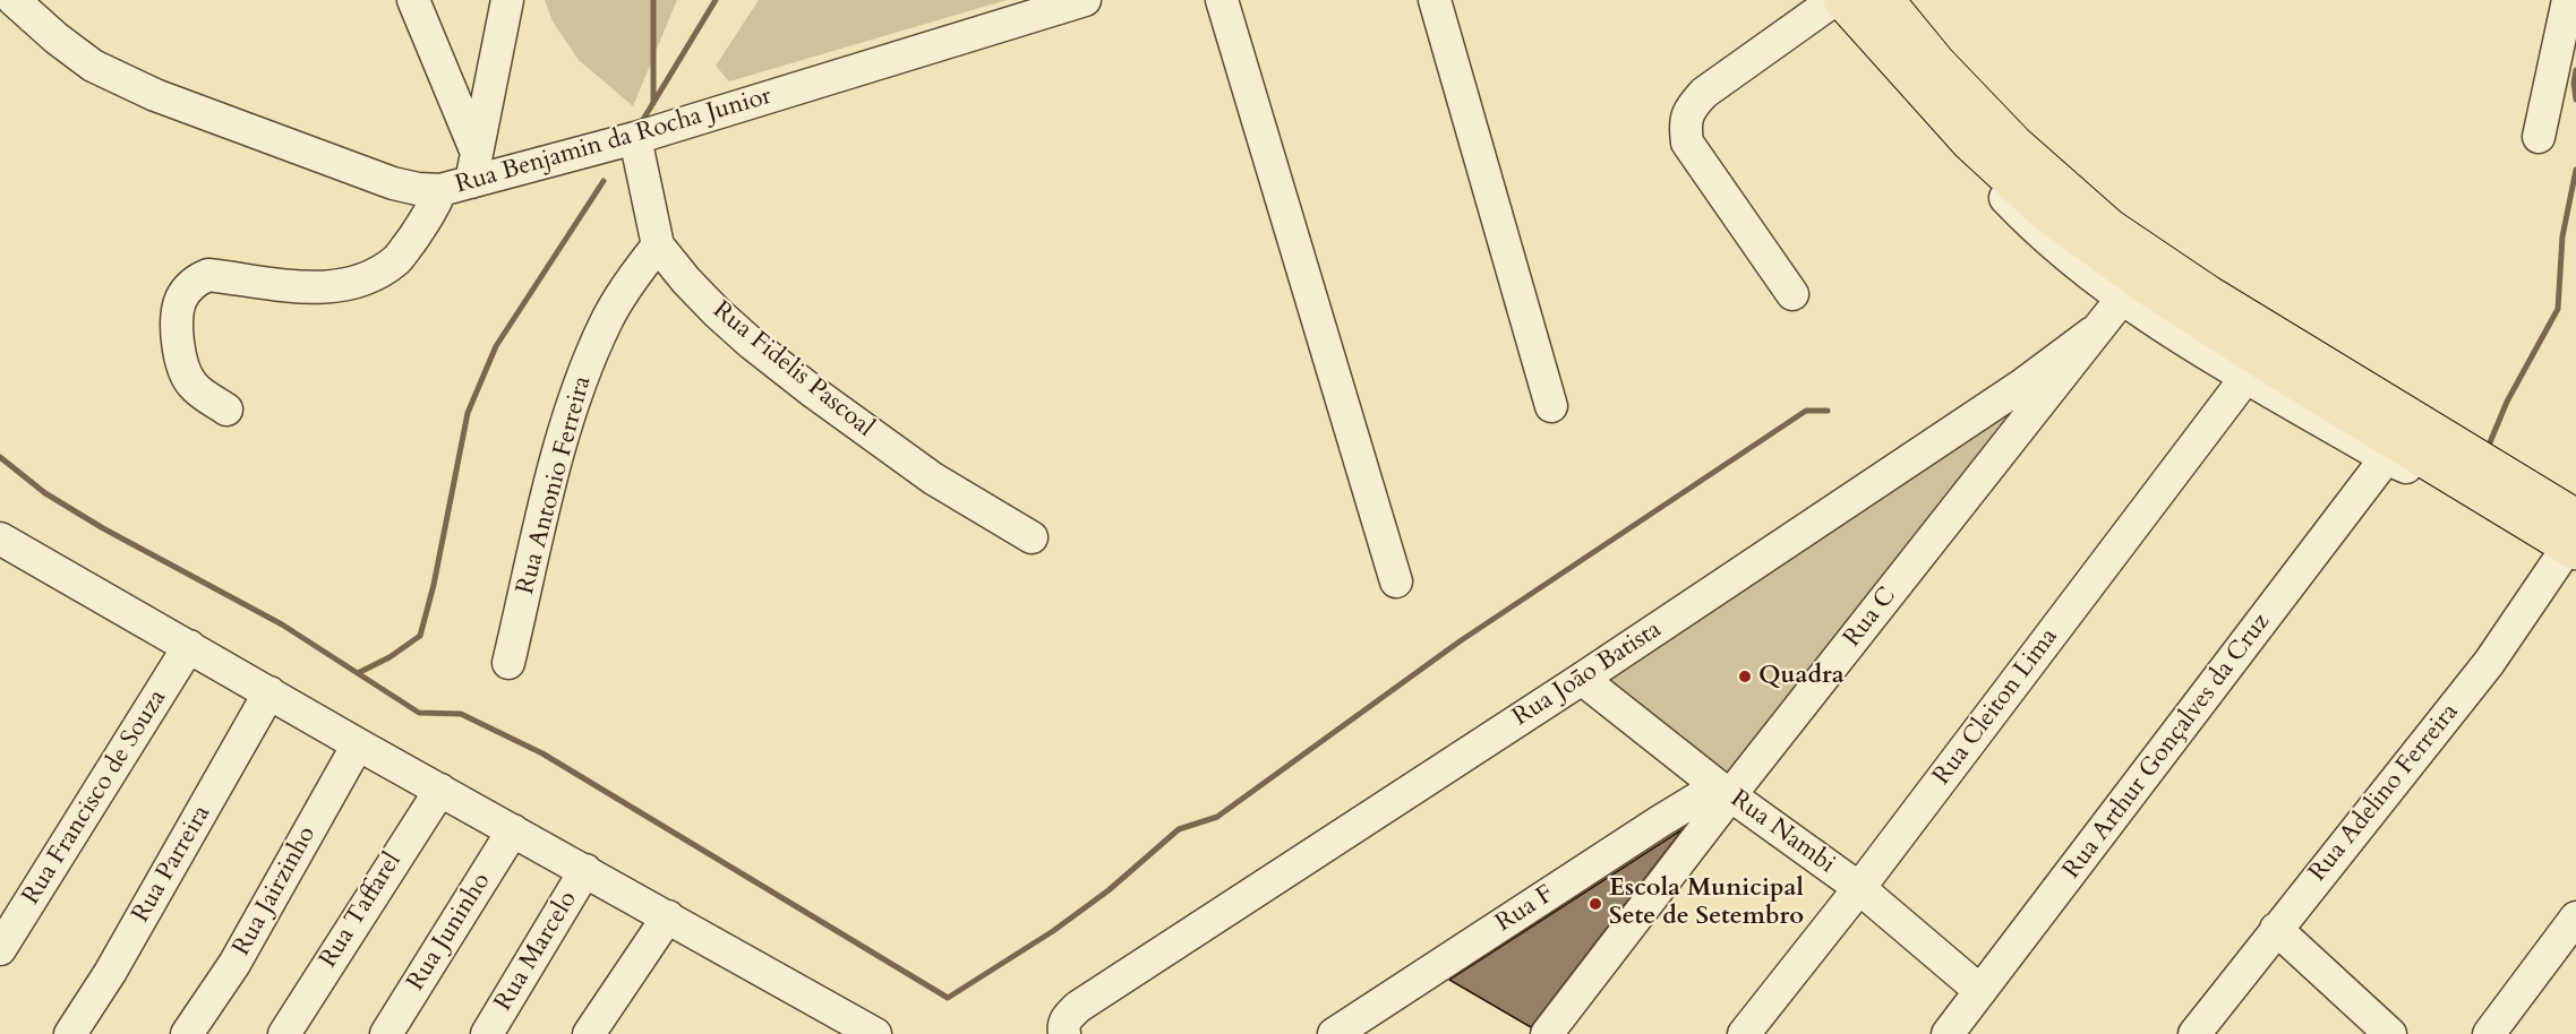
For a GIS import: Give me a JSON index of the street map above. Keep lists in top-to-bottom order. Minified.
{"streets":{"street":["Rua Benjamin da Rocha Junior","Rua Fidelis Pascoal","Rua Antonio Ferreira","Rua C","Rua Joāo Batista","Rua Cleiton Lima","Rua Arthur Gonçalves da Cruz","Rua Adelino Ferreira","Rua Francisco de Souza","Rua Nambi","Rua Parreira","Rua Jairzinho","Rua F","Rua Taffarel","Rua Juninho","Rua Marcelo"]},"crossings":[["Rua Benjamin da Rocha Junior","Rua Fidelis Pascoal"],["Rua Fidelis Pascoal","Rua Antonio Ferreira"],["Rua C","Rua Joāo Batista"],["Rua C","Rua Nambi"],["Rua C","Rua F"],["Rua Joāo Batista","Rua Nambi"],["Rua Cleiton Lima","Rua Nambi"],["Rua Arthur Gonçalves da Cruz","Rua Nambi"],["Rua Nambi","Rua F"]],"places":["Quadra","Escola Municipal Sete de Setembro"]}
